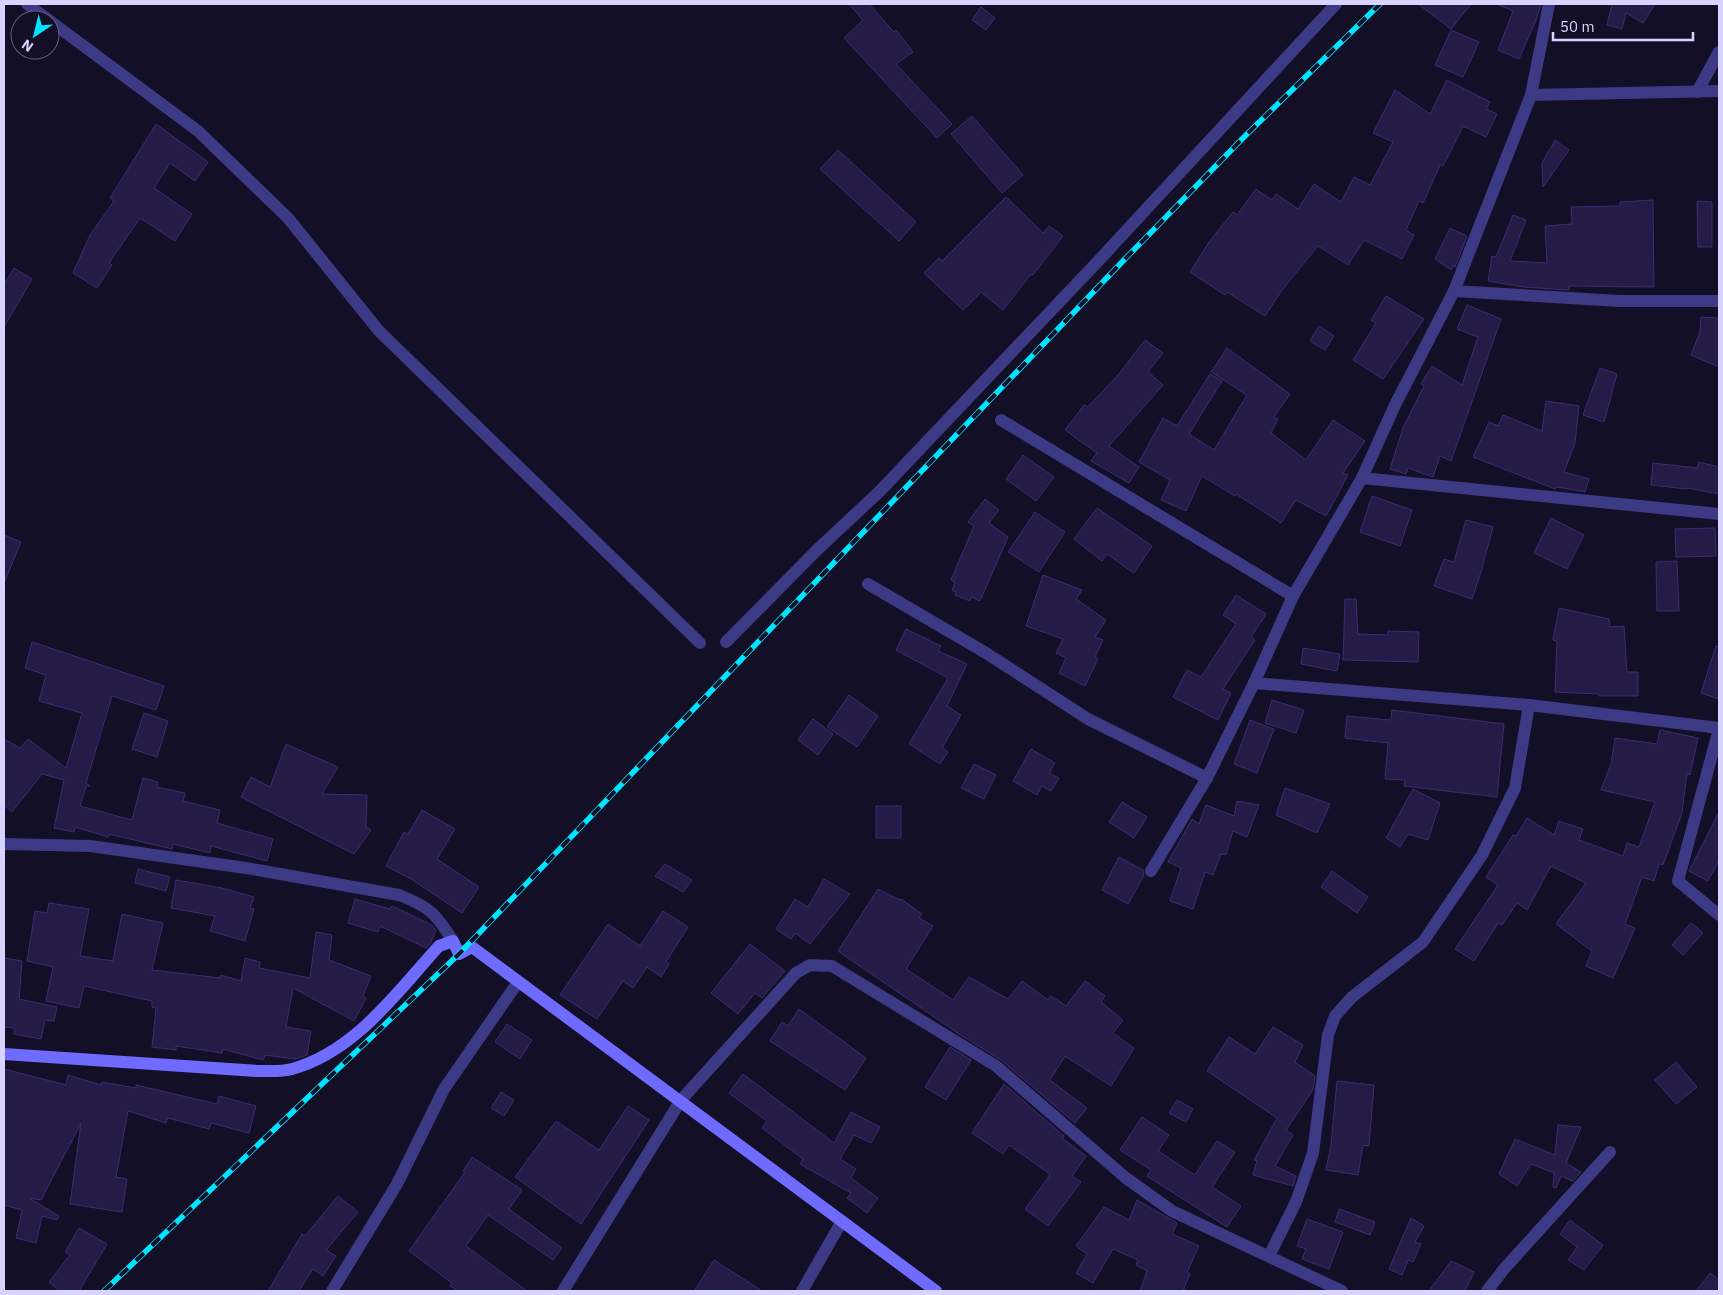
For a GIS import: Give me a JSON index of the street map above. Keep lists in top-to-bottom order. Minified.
{"scale_bar":"50 m","north":"bottom left"}
